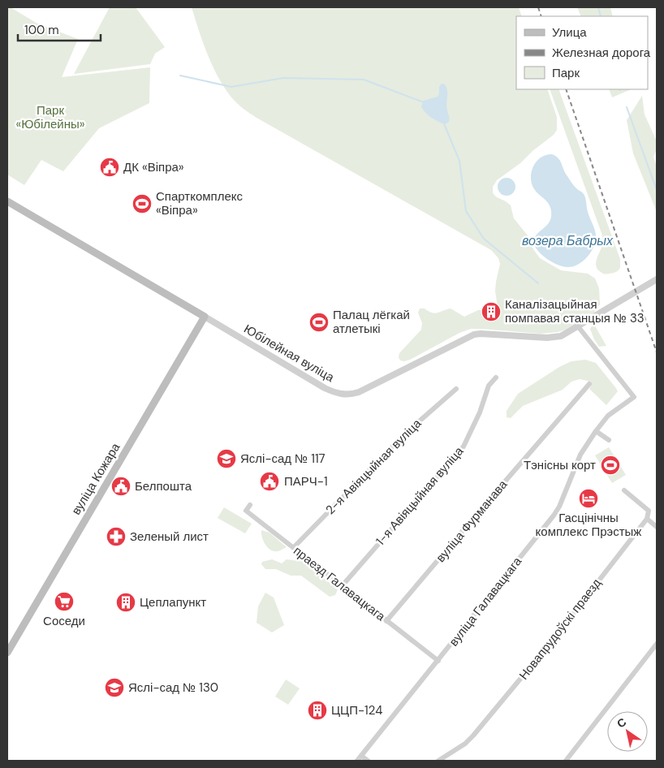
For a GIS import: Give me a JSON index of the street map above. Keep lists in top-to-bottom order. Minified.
{"streets":{"main road":["Юбілейная вуліца","вуліца Кожара"],"street":["2-я Авіяцыйная вуліца","1-я Авіяцыйная вуліца","вуліца Фурманава","праезд Галавацкага","вуліца Галавацкага","Новапрудоўскі праезд"]},"crossings":[["Юбілейная вуліца","вуліца Кожара"],["Юбілейная вуліца","вуліца Галавацкага"],["2-я Авіяцыйная вуліца","праезд Галавацкага"],["1-я Авіяцыйная вуліца","праезд Галавацкага"],["вуліца Фурманава","праезд Галавацкага"],["праезд Галавацкага","вуліца Галавацкага"]],"water":["возера Бабрых"],"parks":["Парк «Юбілейны»"],"places":{"public building":["ДК «Віпра»","ПАРЧ-1","Белпошта"],"sports":["Спарткомплекс «Віпра»","Палац лёгкай атлетыкі","Тэнісны корт"],"building":["Каналізацыйная помпавая станцыя № 33","Цеплапункт","ЦЦП-124"],"school or university":["Яслі-сад № 117","Яслі-сад № 130"],"hotel":["Гасцінічны комплекс Прэстыж"],"pharmacy":["Зеленый лист"],"supermarket":["Соседи"]},"legend":["Улица","Железная дорога","Парк"],"scale_bar":"100 m","north":"top left"}
